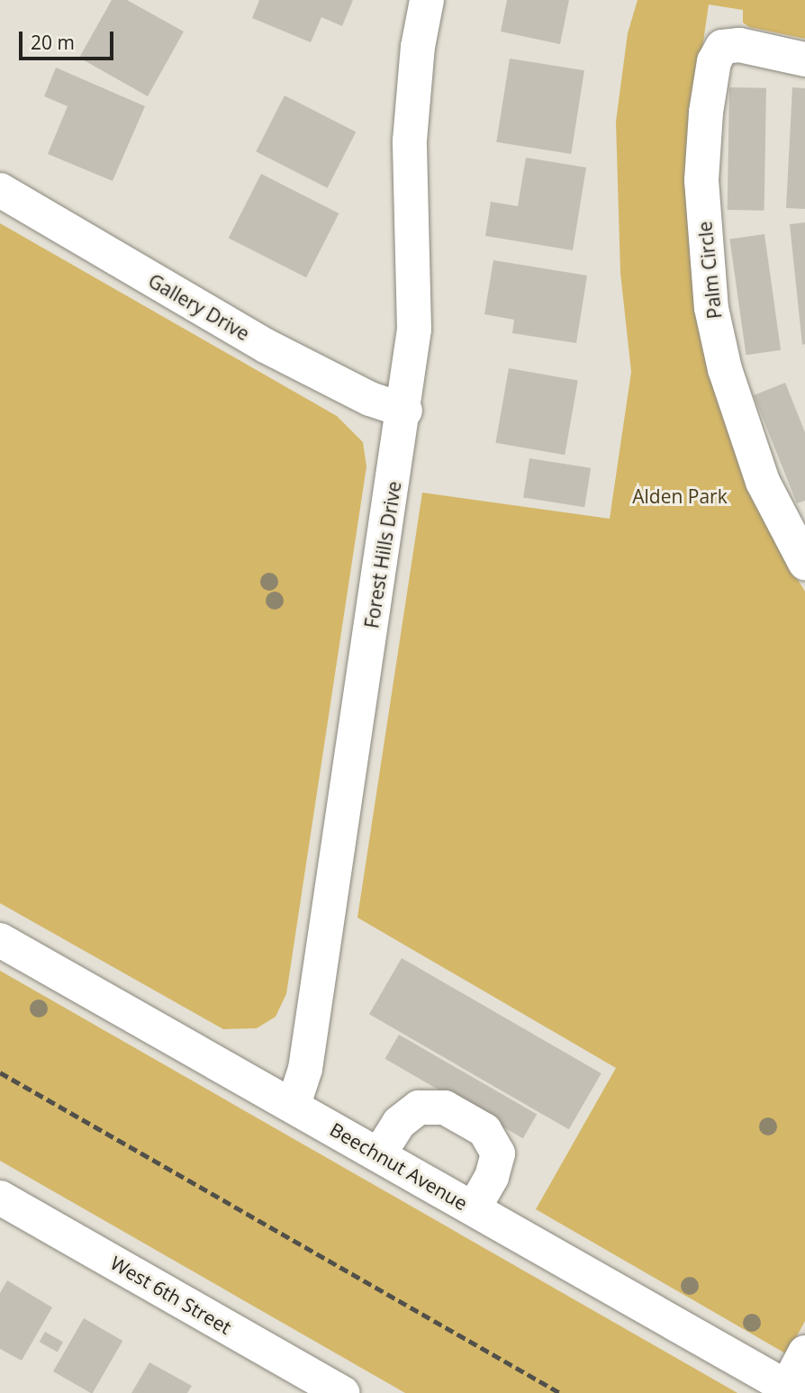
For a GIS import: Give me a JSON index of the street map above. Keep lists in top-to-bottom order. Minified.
{"streets":{"street":["Palm Circle","Gallery Drive","Forest Hills Drive","Beechnut Avenue","West 6th Street"]},"crossings":[["Gallery Drive","Forest Hills Drive"],["Forest Hills Drive","Beechnut Avenue"]],"parks":["Alden Park"],"scale_bar":"20 m"}
